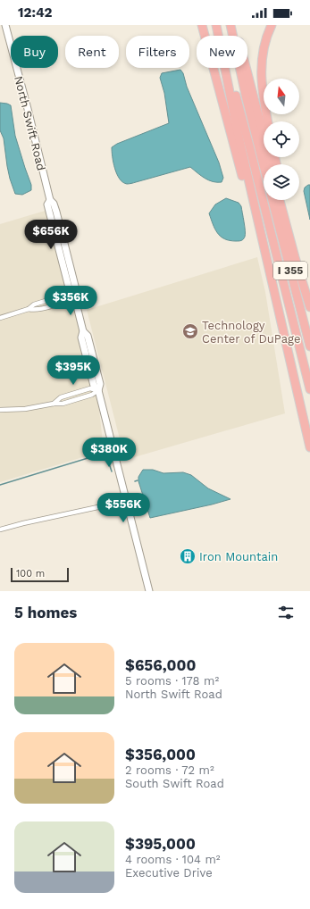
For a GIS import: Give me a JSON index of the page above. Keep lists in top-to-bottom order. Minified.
{"streets":{"highway":["I 355"],"street":["North Swift Road"]},"places":{"school or university":["Technology Center of DuPage"],"building":["Iron Mountain"]},"scale_bar":"100 m","north":"top","page":{"status":"12:42","chip":["Buy","Rent","Filters","New"],"price":["$656K","$356K","$395K","$380K","$556K"],"scale":"100 m","heading":"5 homes","list":[{"name":"$656,000","note":"5 rooms · 178 m² · North Swift Road"},{"name":"$356,000","note":"2 rooms · 72 m² · South Swift Road"},{"name":"$395,000","note":"4 rooms · 104 m² · Executive Drive"}]}}
